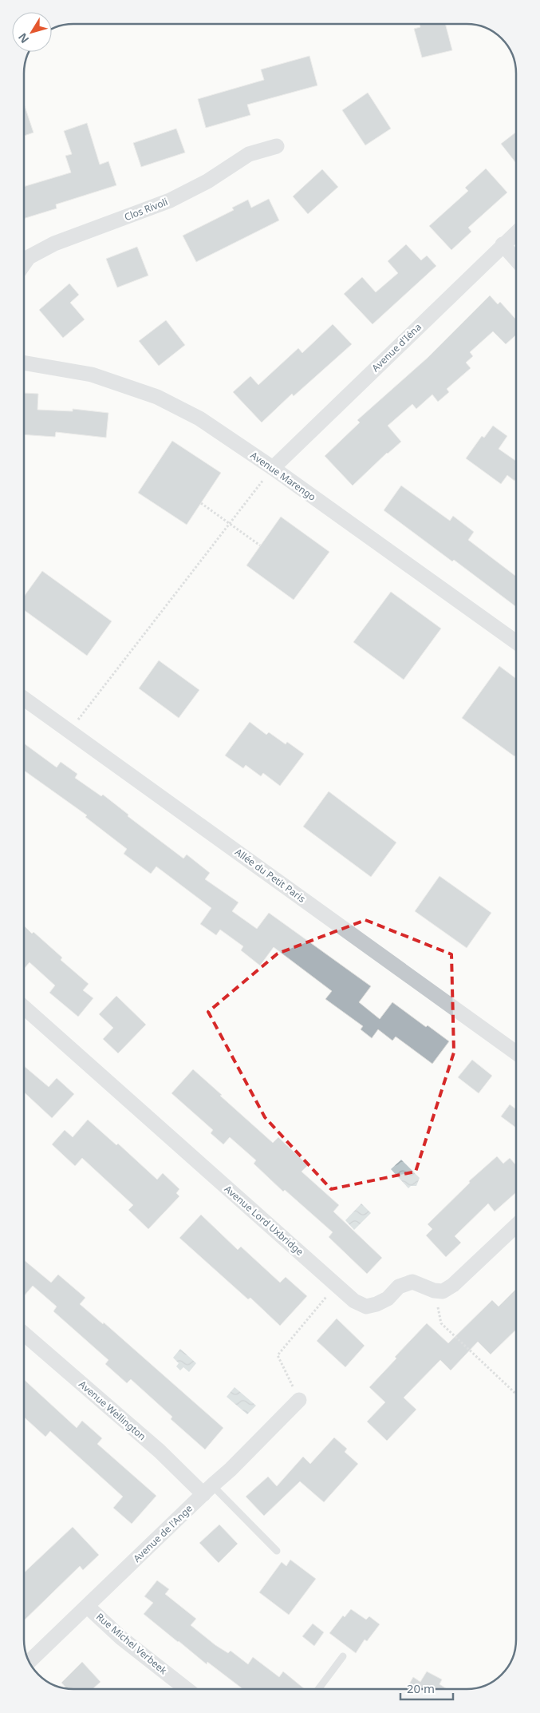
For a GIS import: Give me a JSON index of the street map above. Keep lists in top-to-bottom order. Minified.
{"streets":{"street":["Clos Rivoli","Avenue d'Iéna","Avenue Marengo","Allée du Petit Paris","Avenue Lord Uxbridge","Avenue Wellington","Avenue de l'Ange","Rue Michel Verbeek"]},"crossings":[["Avenue d'Iéna","Avenue Marengo"],["Avenue Wellington","Avenue de l'Ange"],["Avenue de l'Ange","Rue Michel Verbeek"]],"scale_bar":"20 m","north":"bottom left"}
